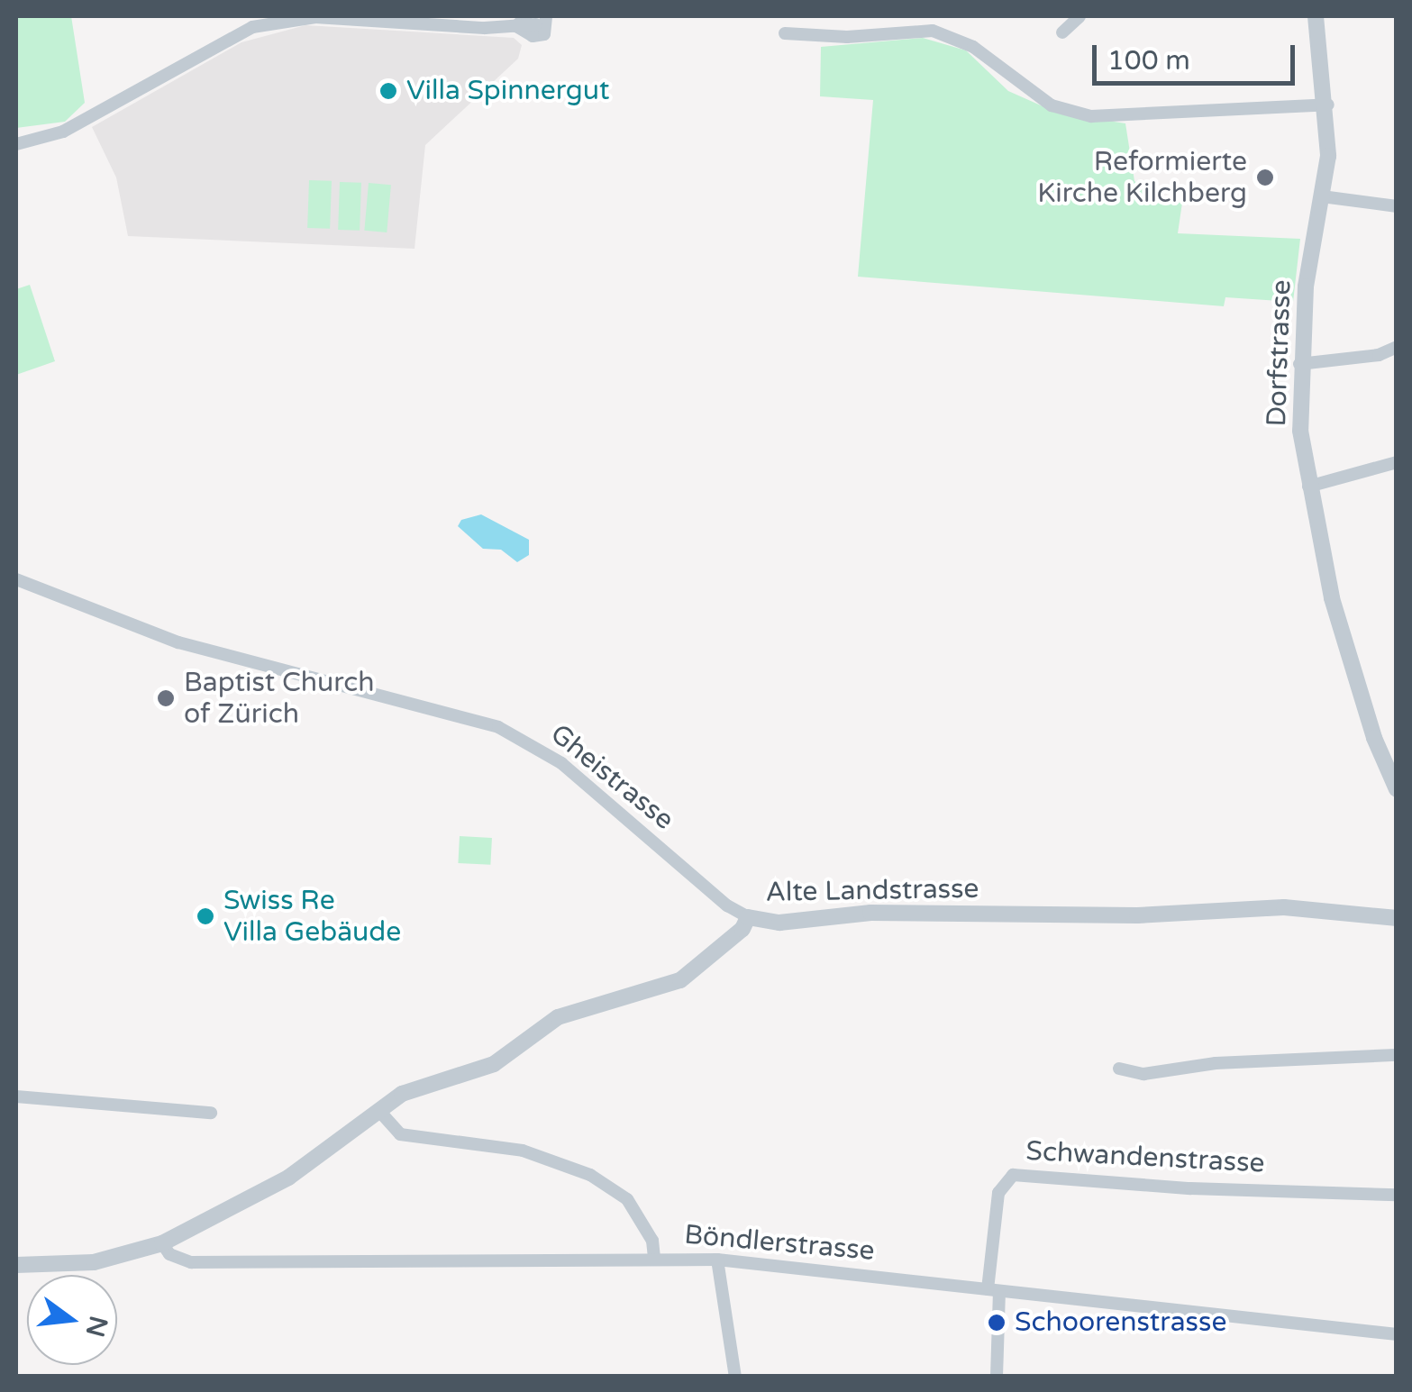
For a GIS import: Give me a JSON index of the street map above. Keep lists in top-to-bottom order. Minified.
{"streets":{"street":["Dorfstrasse","Gheistrasse","Alte Landstrasse","Schwandenstrasse","Böndlerstrasse"]},"crossings":[["Gheistrasse","Alte Landstrasse"],["Alte Landstrasse","Böndlerstrasse"],["Schwandenstrasse","Böndlerstrasse"]],"places":["Villa Spinnergut","Reformierte Kirche Kilchberg","Baptist Church of Zürich","Swiss Re Villa Gebäude","Schoorenstrasse"],"scale_bar":"100 m","north":"right"}
